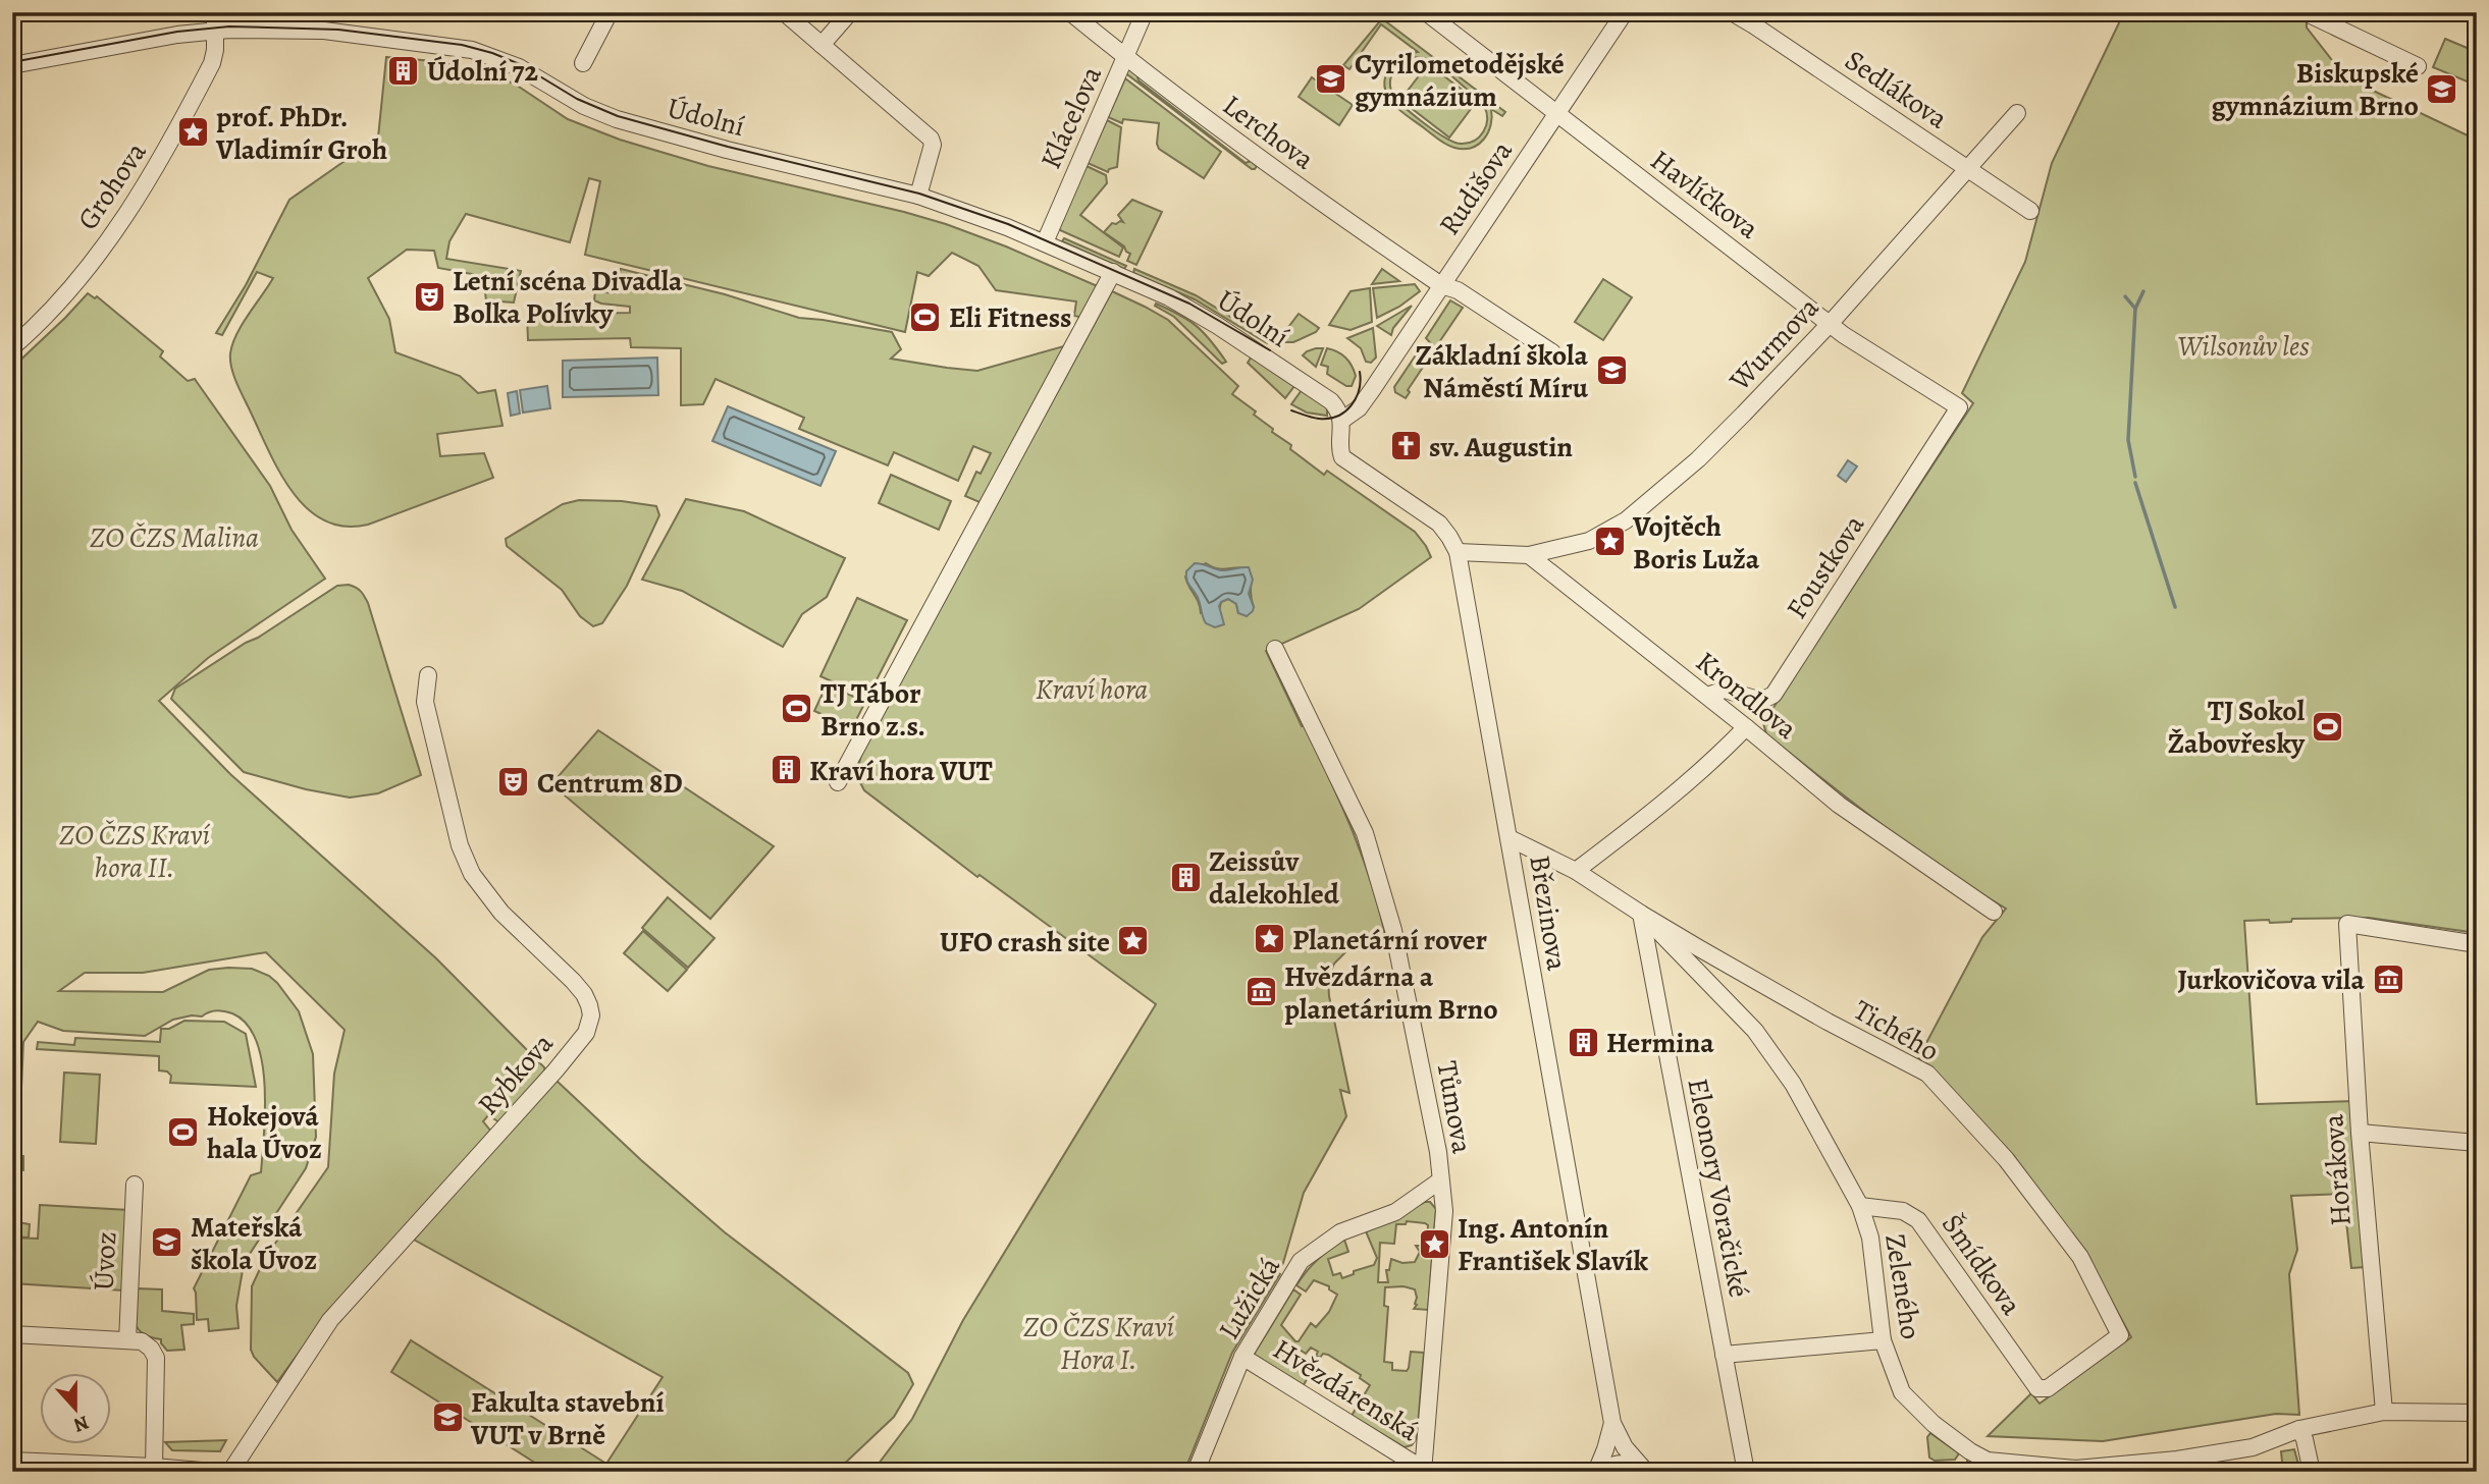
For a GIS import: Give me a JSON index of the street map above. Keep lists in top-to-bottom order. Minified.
{"streets":{"street":["Sedlákova","Údolní","Klácelova","Lerchova","Grohova","Rudišova","Havlíčkova","Wurmova","Foustkova","Krondlova","Březinova","Tichého","Rybkova","Tůmova","Horákova","Eleonory Voračické","Úvoz","Šmídkova","Zeleného","Lužická","Hvězdárenská"]},"crossings":[["Sedlákova","Wurmova"],["Údolní","Klácelova"],["Údolní","Grohova"],["Údolní","Rudišova"],["Údolní","Březinova"],["Klácelova","Lerchova"],["Lerchova","Rudišova"],["Rudišova","Havlíčkova"],["Rudišova","Březinova"],["Havlíčkova","Wurmova"],["Havlíčkova","Foustkova"],["Wurmova","Krondlova"],["Foustkova","Krondlova"],["Březinova","Tichého"],["Tichého","Eleonory Voračické"],["Tichého","Šmídkova"],["Tichého","Zeleného"],["Tůmova","Lužická"],["Tůmova","Hvězdárenská"],["Horákova","Zeleného"],["Eleonory Voračické","Zeleného"],["Šmídkova","Zeleného"],["Lužická","Hvězdárenská"]],"parks":["Wilsonův les","ZO ČZS Malina","Kraví hora","ZO ČZS Kraví hora II.","ZO ČZS Kraví Hora I."],"places":{"building":["Údolní 72","Kraví hora VUT","Zeissův dalekohled","Hermina"],"school or university":["Cyrilometodějské gymnázium","Biskupské gymnázium Brno","Základní škola Náměstí Míru","Mateřská škola Úvoz","Fakulta stavební VUT v Brně"],"place":["prof. PhDr. Vladimír Groh","Vojtěch Boris Luža","Planetární rover","UFO crash site","Ing. Antonín František Slavík"],"theatre":["Letní scéna Divadla Bolka Polívky","Centrum 8D"],"sports":["Eli Fitness","TJ Tábor Brno z.s.","TJ Sokol Žabovřesky","Hokejová hala Úvoz"],"church":["sv. Augustin"],"museum":["Jurkovičova vila","Hvězdárna a planetárium Brno"]},"north":"bottom"}
